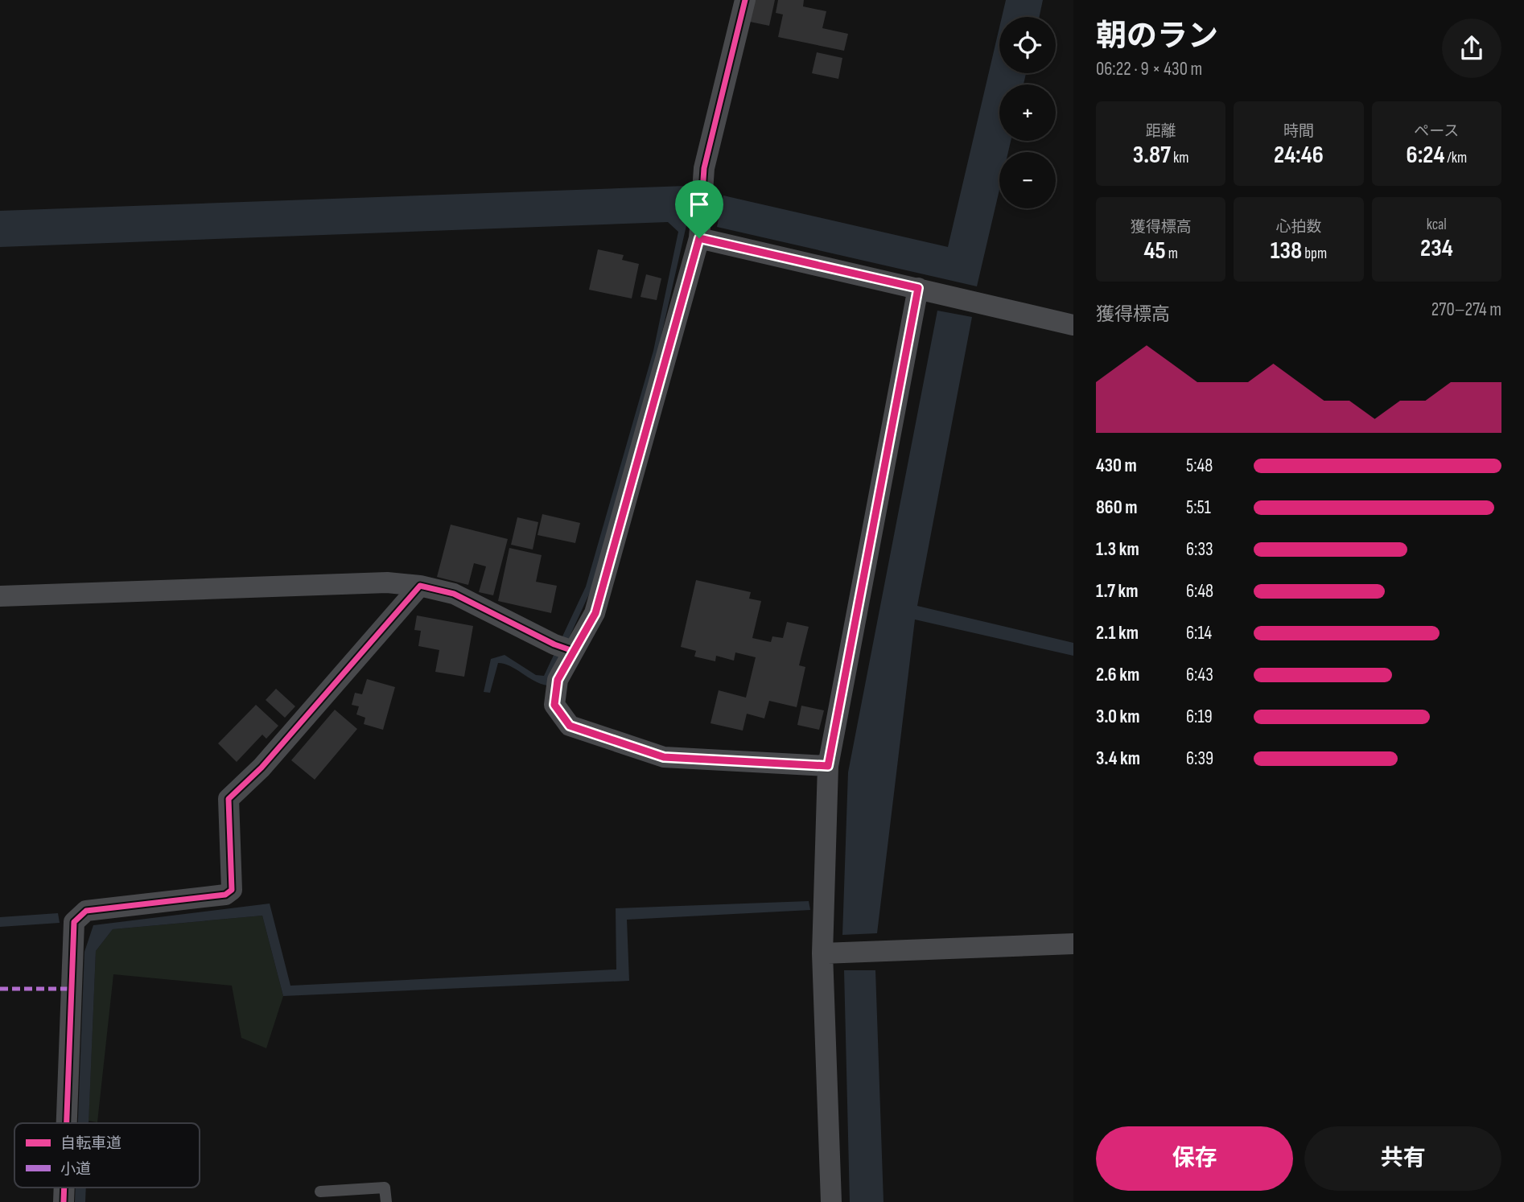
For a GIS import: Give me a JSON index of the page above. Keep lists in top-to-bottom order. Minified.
{"legend":["自転車道","小道"],"page":{"heading":["朝のラン","06:22 · 9 × 430 m"],"map_buttons":["+","−"],"stats":[["距離","3.87 km"],["時間","24:46"],["ペース","6:24 /km"],["獲得標高","45 m"],["心拍数","138 bpm"],["kcal","234"]],"chart":["獲得標高","270–274 m"],"list":[{"name":"430 m","note":"5:48"},{"name":"860 m","note":"5:51"},{"name":"1.3 km","note":"6:33"},{"name":"1.7 km","note":"6:48"},{"name":"2.1 km","note":"6:14"},{"name":"2.6 km","note":"6:43"},{"name":"3.0 km","note":"6:19"},{"name":"3.4 km","note":"6:39"}],"buttons":["保存","共有"]}}
